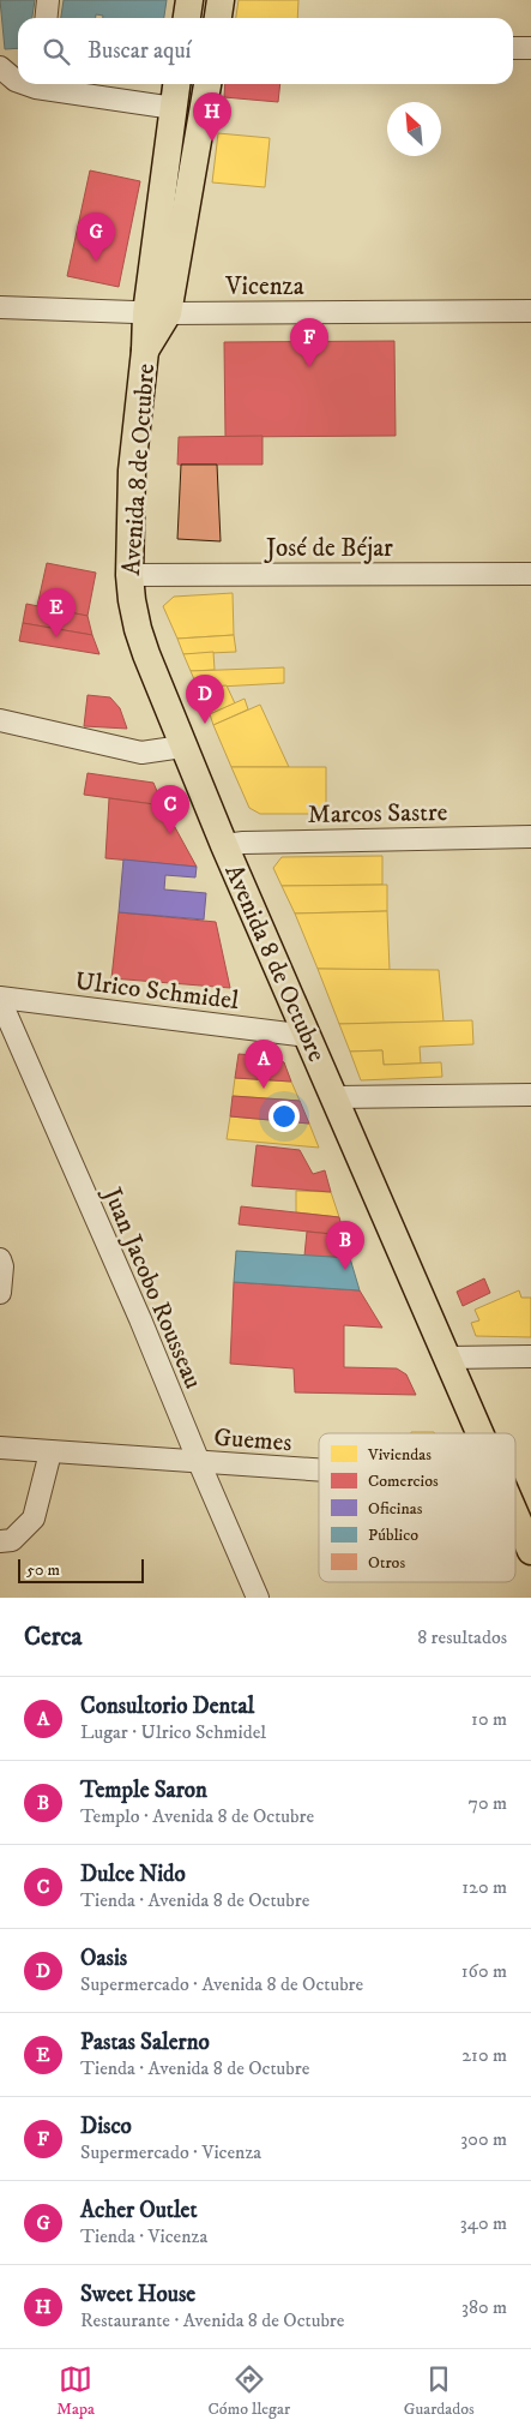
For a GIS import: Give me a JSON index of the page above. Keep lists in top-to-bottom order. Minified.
{"streets":{"main road":["Avenida 8 de Octubre"],"street":["Vicenza","José de Béjar","Marcos Sastre","Ulrico Schmidel","Juan Jacobo Rousseau","Guemes"]},"crossings":[["Vicenza","Avenida 8 de Octubre"],["Avenida 8 de Octubre","José de Béjar"],["Avenida 8 de Octubre","Marcos Sastre"],["Avenida 8 de Octubre","Ulrico Schmidel"],["Ulrico Schmidel","Juan Jacobo Rousseau"],["Juan Jacobo Rousseau","Guemes"]],"legend":["Viviendas","Comercios","Oficinas","Público","Otros"],"scale_bar":"50 m","north":"top left","page":{"search":"Buscar aquí","pins":["H","G","F","E","D","C","A","B"],"scale":"50 m","heading":["Cerca","8 resultados"],"list":[{"mark":"A","name":"Consultorio Dental","note":"Lugar · Ulrico Schmidel","value":"10 m"},{"mark":"B","name":"Temple Saron","note":"Templo · Avenida 8 de Octubre","value":"70 m"},{"mark":"C","name":"Dulce Nido","note":"Tienda · Avenida 8 de Octubre","value":"120 m"},{"mark":"D","name":"Oasis","note":"Supermercado · Avenida 8 de Octubre","value":"160 m"},{"mark":"E","name":"Pastas Salerno","note":"Tienda · Avenida 8 de Octubre","value":"210 m"},{"mark":"F","name":"Disco","note":"Supermercado · Vicenza","value":"300 m"},{"mark":"G","name":"Acher Outlet","note":"Tienda · Vicenza","value":"340 m"},{"mark":"H","name":"Sweet House","note":"Restaurante · Avenida 8 de Octubre","value":"380 m"}],"nav":["Mapa","Cómo llegar","Guardados"]}}
